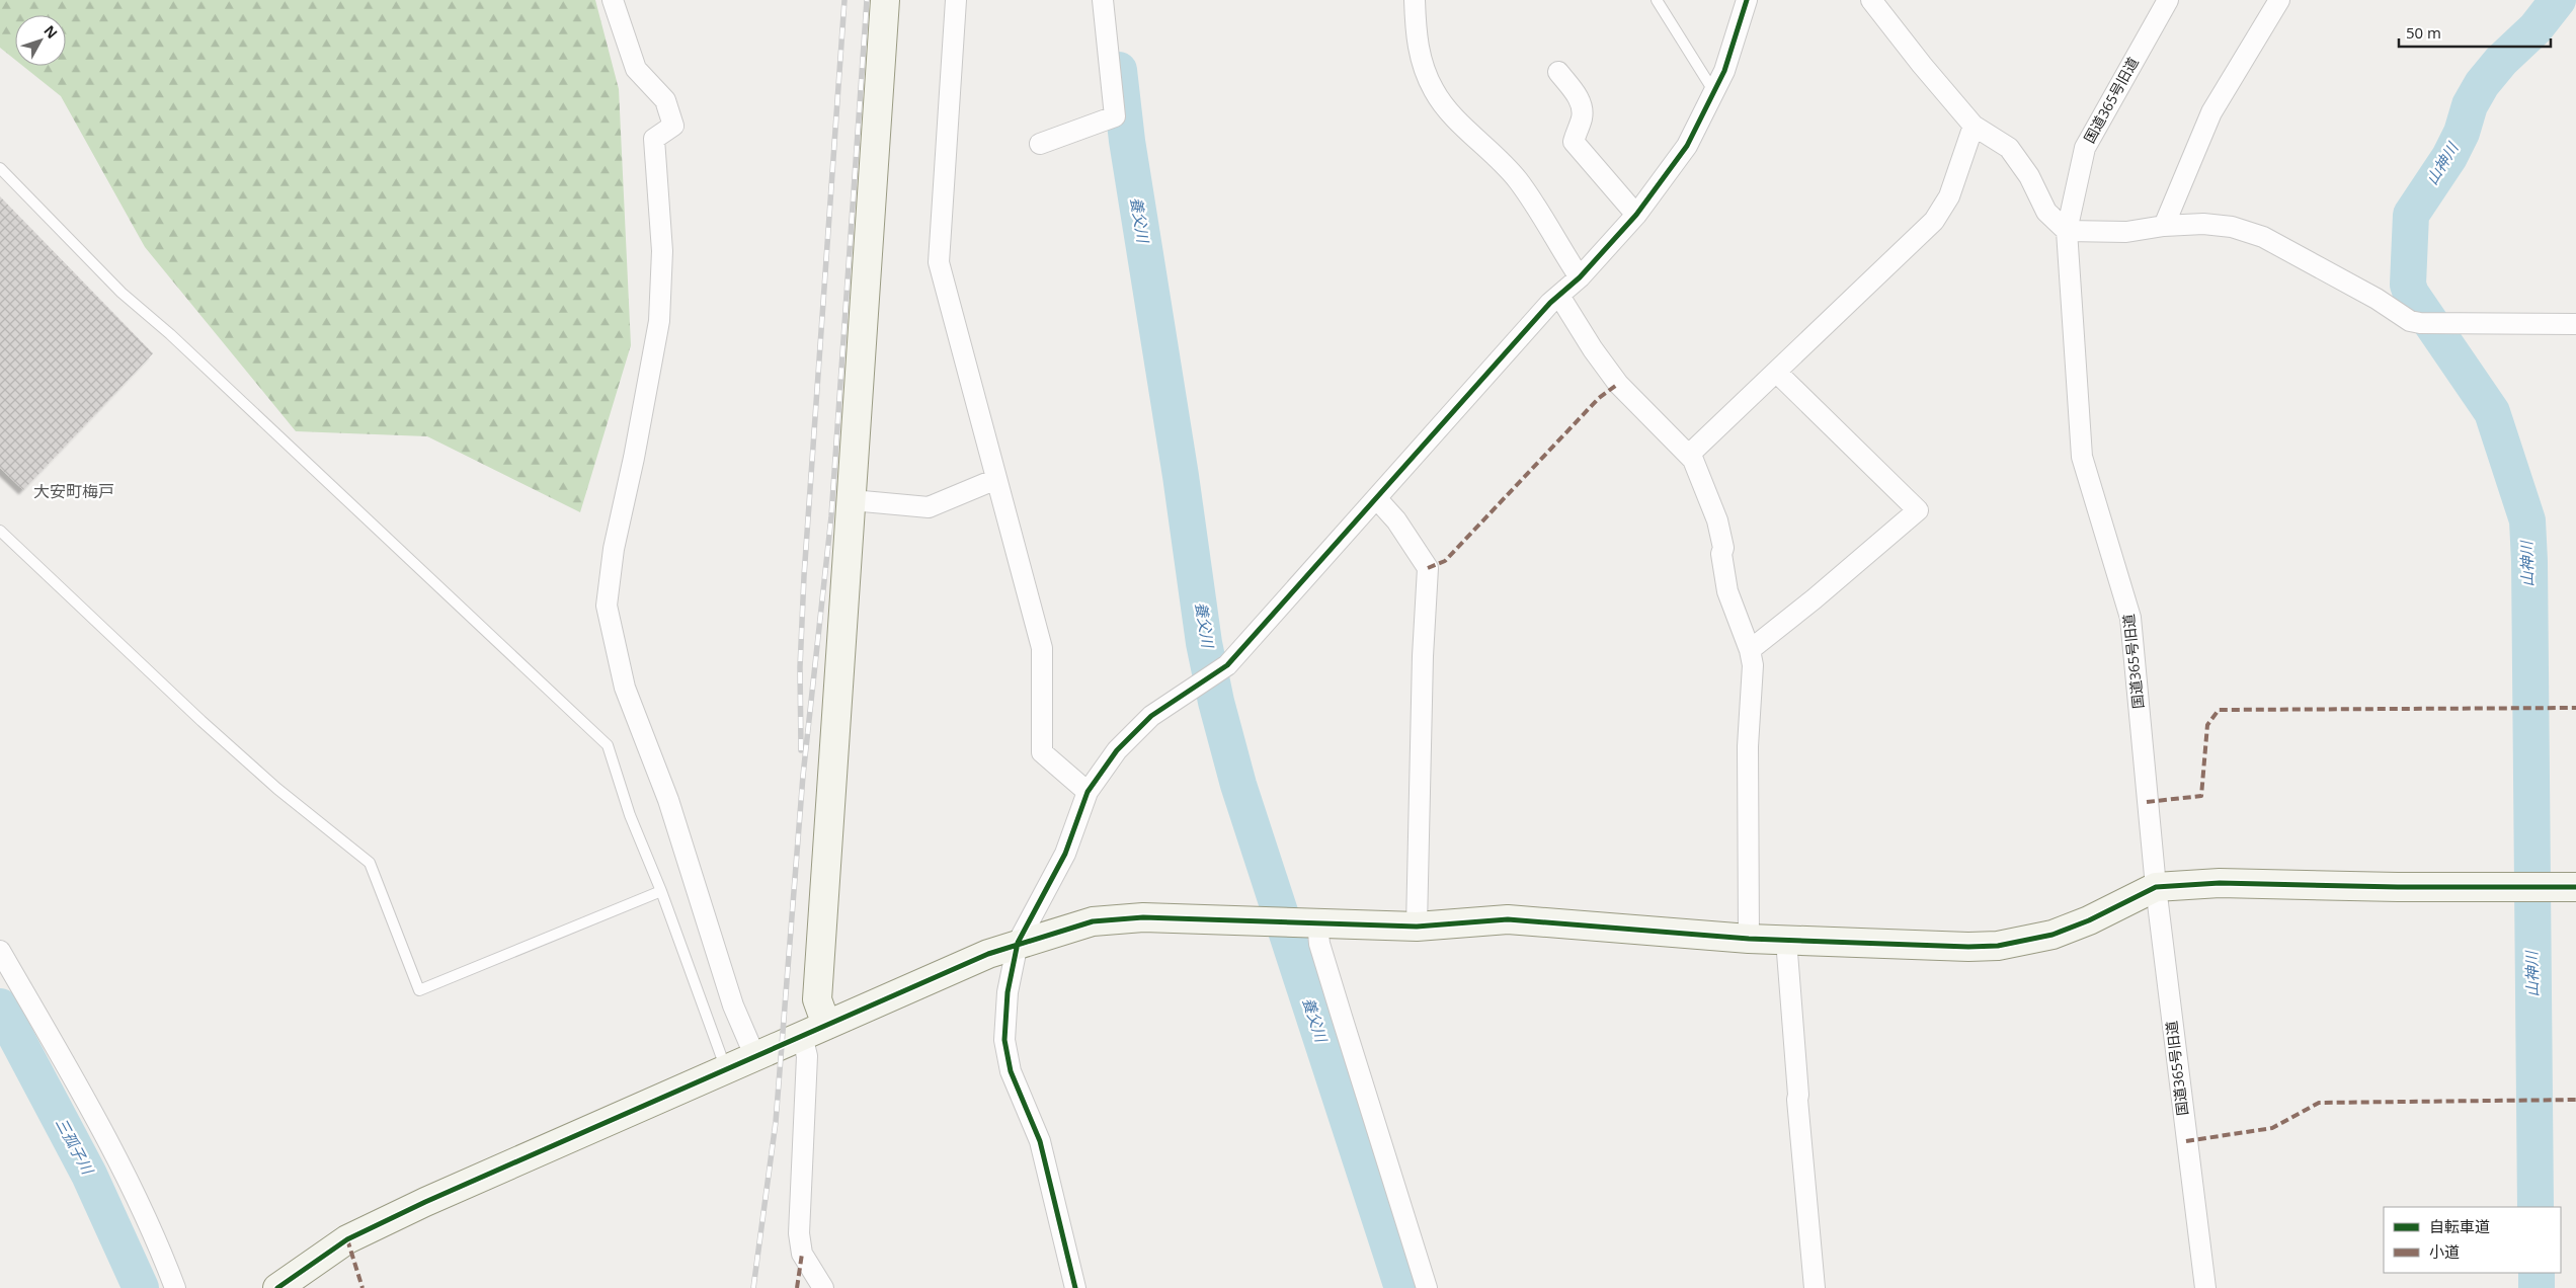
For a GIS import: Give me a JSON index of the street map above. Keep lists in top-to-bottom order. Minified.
{"streets":{"street":["国道365号旧道"]},"districts":["大安町梅戸"],"water":["山神川","養父川","三孤子川"],"legend":["自転車道","小道"],"scale_bar":"50 m","north":"top right"}
